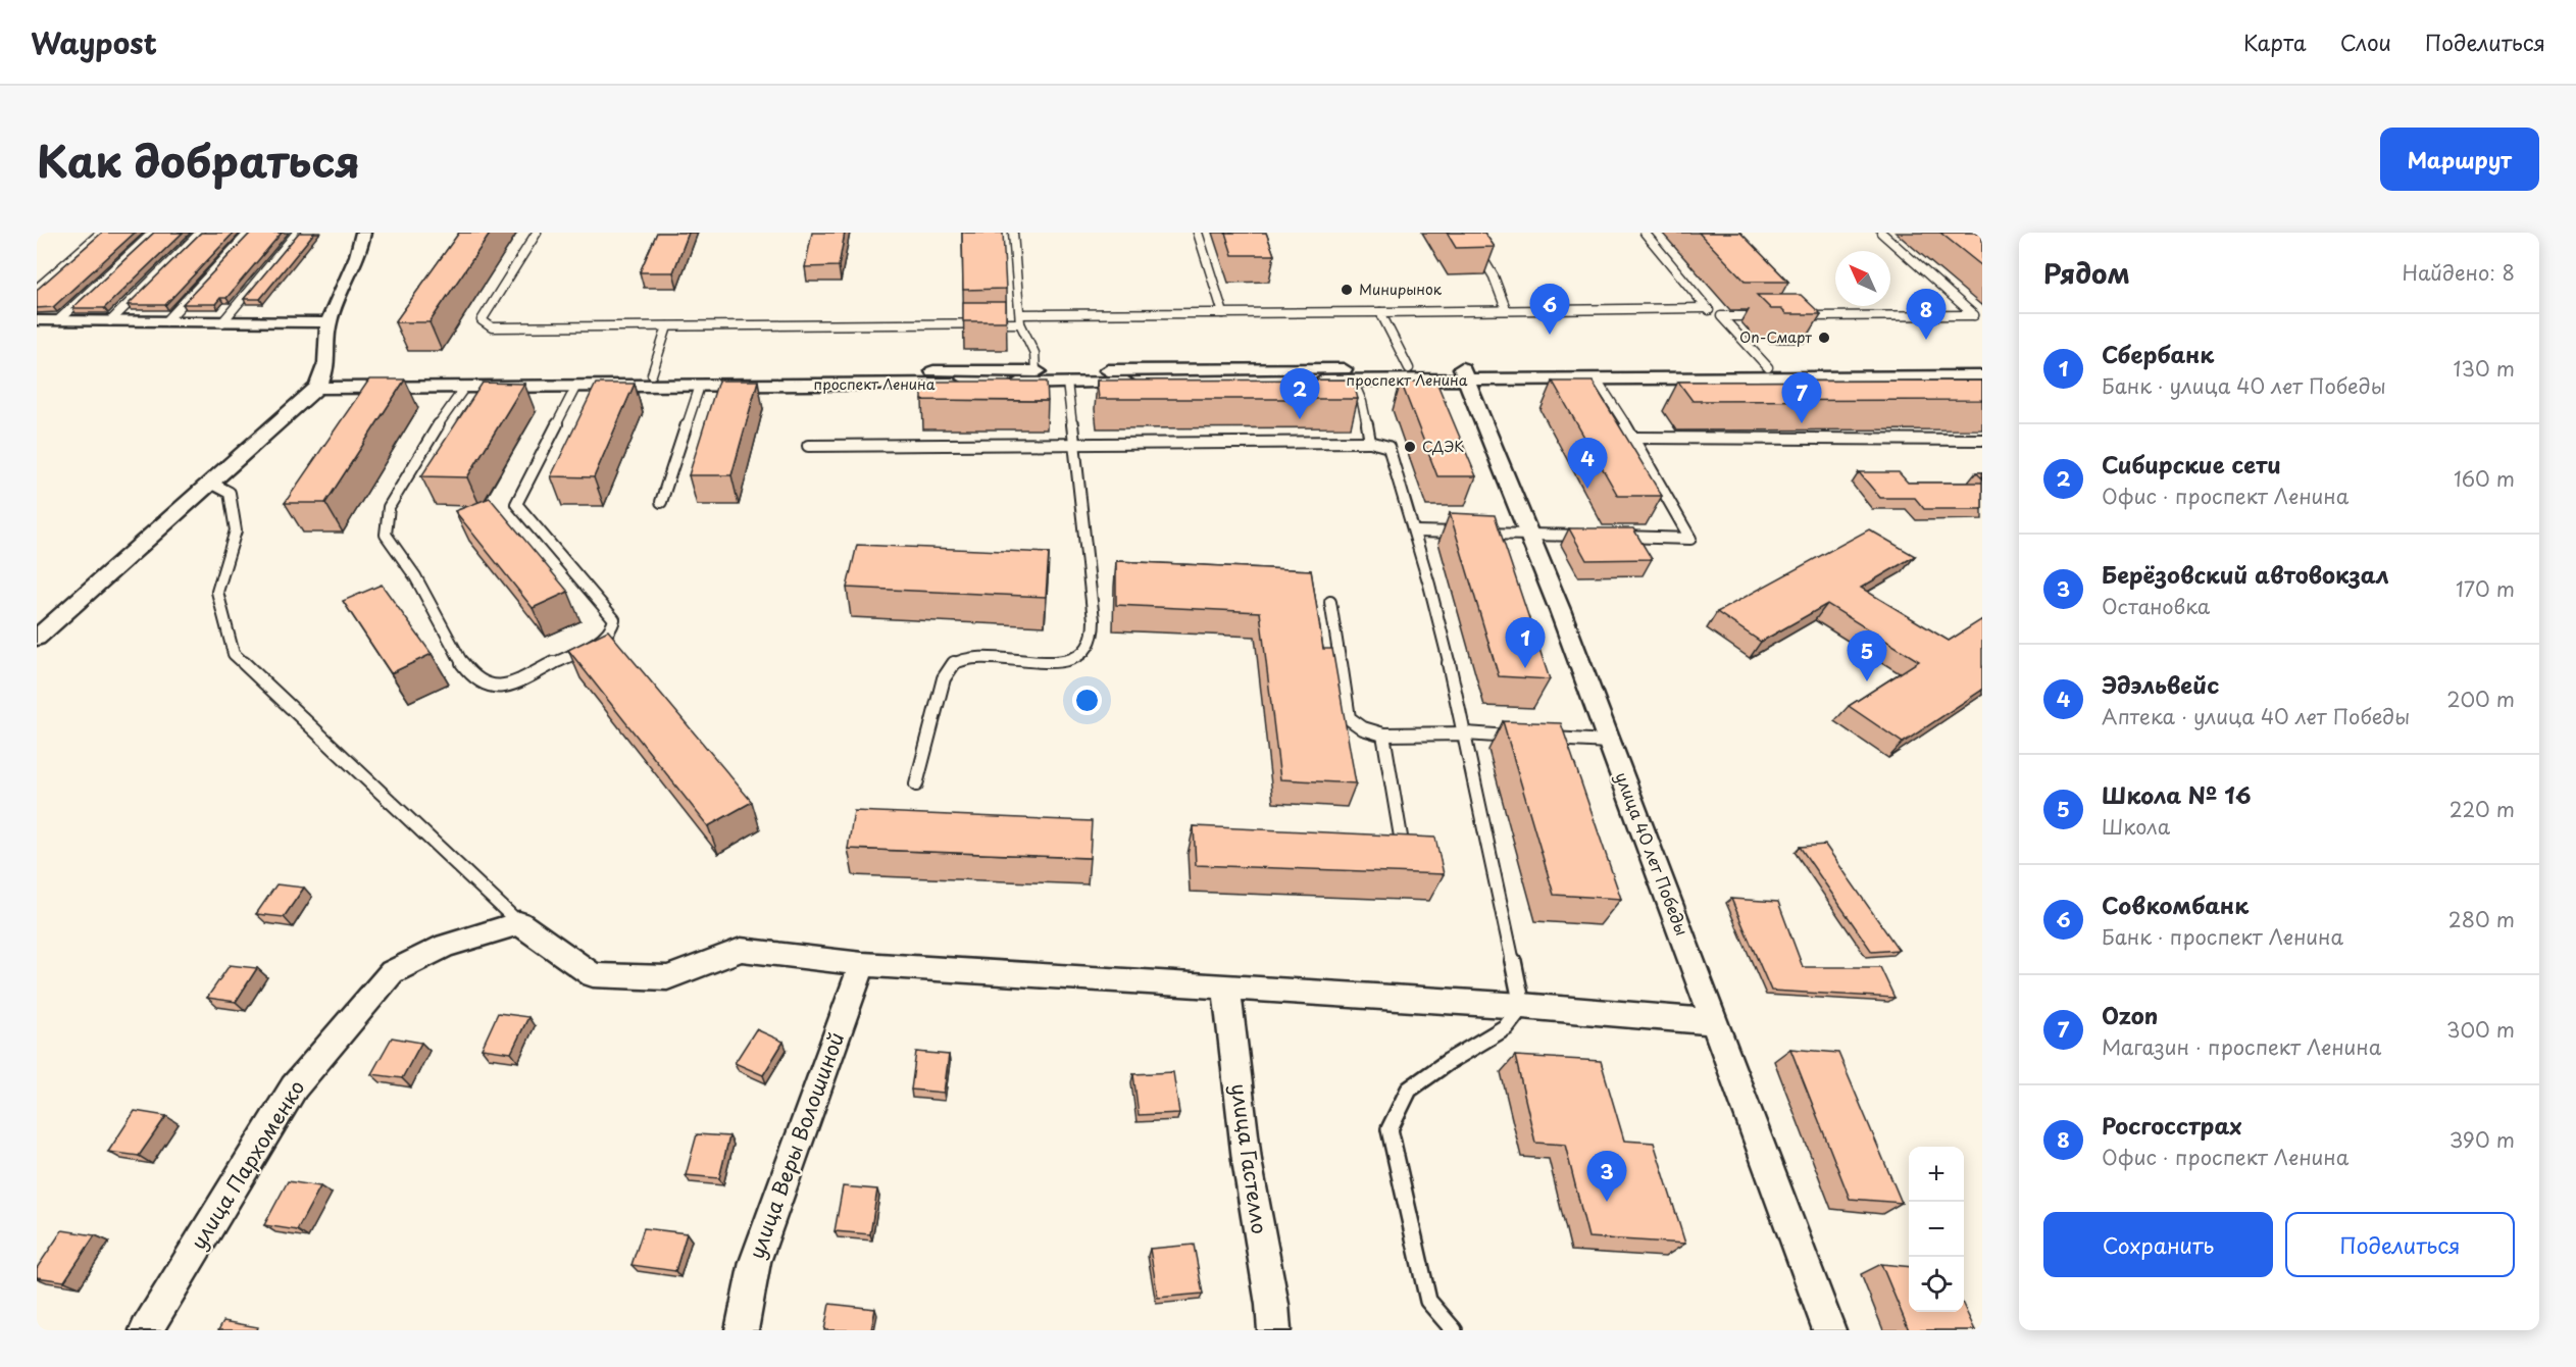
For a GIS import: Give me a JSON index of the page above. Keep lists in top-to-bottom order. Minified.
{"streets":{"street":["проспект Ленина","улица 40 лет Победы","улица Веры Волошиной","улица Гастелло","улица Пархоменко"]},"crossings":[["проспект Ленина","улица 40 лет Победы"]],"places":["Минирынок","On-Смарт","СДЭК"],"north":"top left","page":{"header":"Waypost","nav":["Карта","Слои","Поделиться"],"title":"Как добраться","buttons":["Маршрут",["Сохранить","Поделиться"]],"heading":["Рядом","Найдено: 8"],"pins":["6","8","2","7","4","1","5","3"],"list":[{"mark":"1","name":"Сбербанк","note":"Банк · улица 40 лет Победы","value":"130 m"},{"mark":"2","name":"Сибирские сети","note":"Офис · проспект Ленина","value":"160 m"},{"mark":"3","name":"Берёзовский автовокзал","note":"Остановка","value":"170 m"},{"mark":"4","name":"Эдэльвейс","note":"Аптека · улица 40 лет Победы","value":"200 m"},{"mark":"5","name":"Школа № 16","note":"Школа","value":"220 m"},{"mark":"6","name":"Совкомбанк","note":"Банк · проспект Ленина","value":"280 m"},{"mark":"7","name":"Ozon","note":"Магазин · проспект Ленина","value":"300 m"},{"mark":"8","name":"Росгосстрах","note":"Офис · проспект Ленина","value":"390 m"}],"map_buttons":["+","−"]}}
